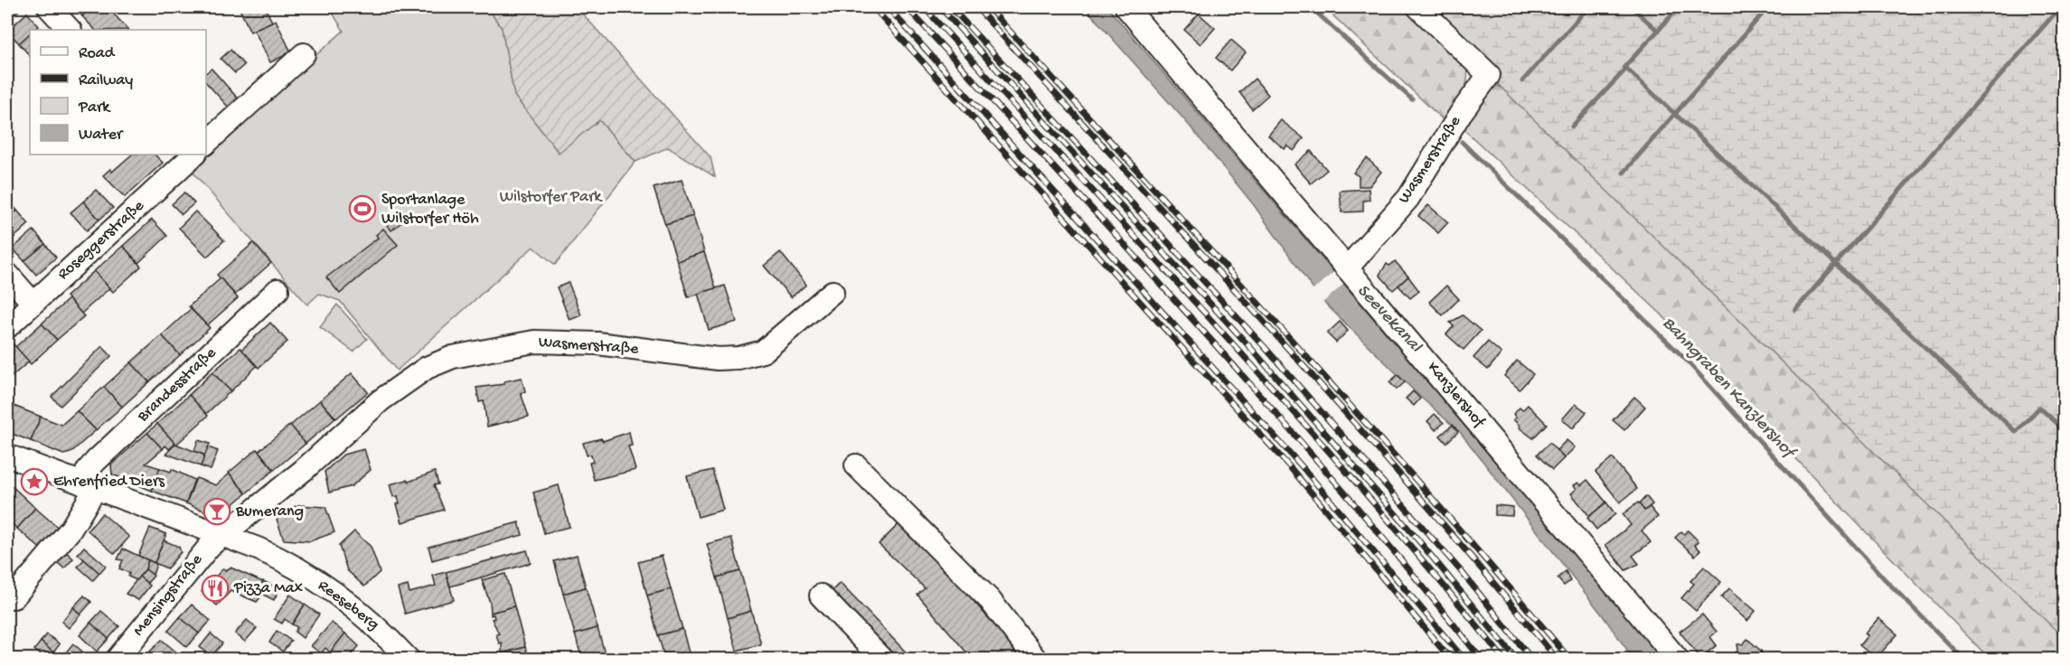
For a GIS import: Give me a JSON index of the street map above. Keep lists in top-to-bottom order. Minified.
{"streets":{"street":["Wasmerstraße","Roseggerstraße","Brandesstraße","Kanzlershof","Mensingstraße","Reeseberg"]},"crossings":[["Wasmerstraße","Kanzlershof"],["Wasmerstraße","Mensingstraße"],["Wasmerstraße","Reeseberg"],["Brandesstraße","Reeseberg"],["Mensingstraße","Reeseberg"]],"water":["Seevekanal","Bahngraben Kanzlershof"],"parks":["Wilstorfer Park"],"places":{"sports":["Sportanlage Wilstorfer Höh"],"place":["Ehrenfried Diers"],"bar":["Bumerang"],"restaurant":["Pizza Max"]},"legend":["Road","Railway","Park","Water"]}
